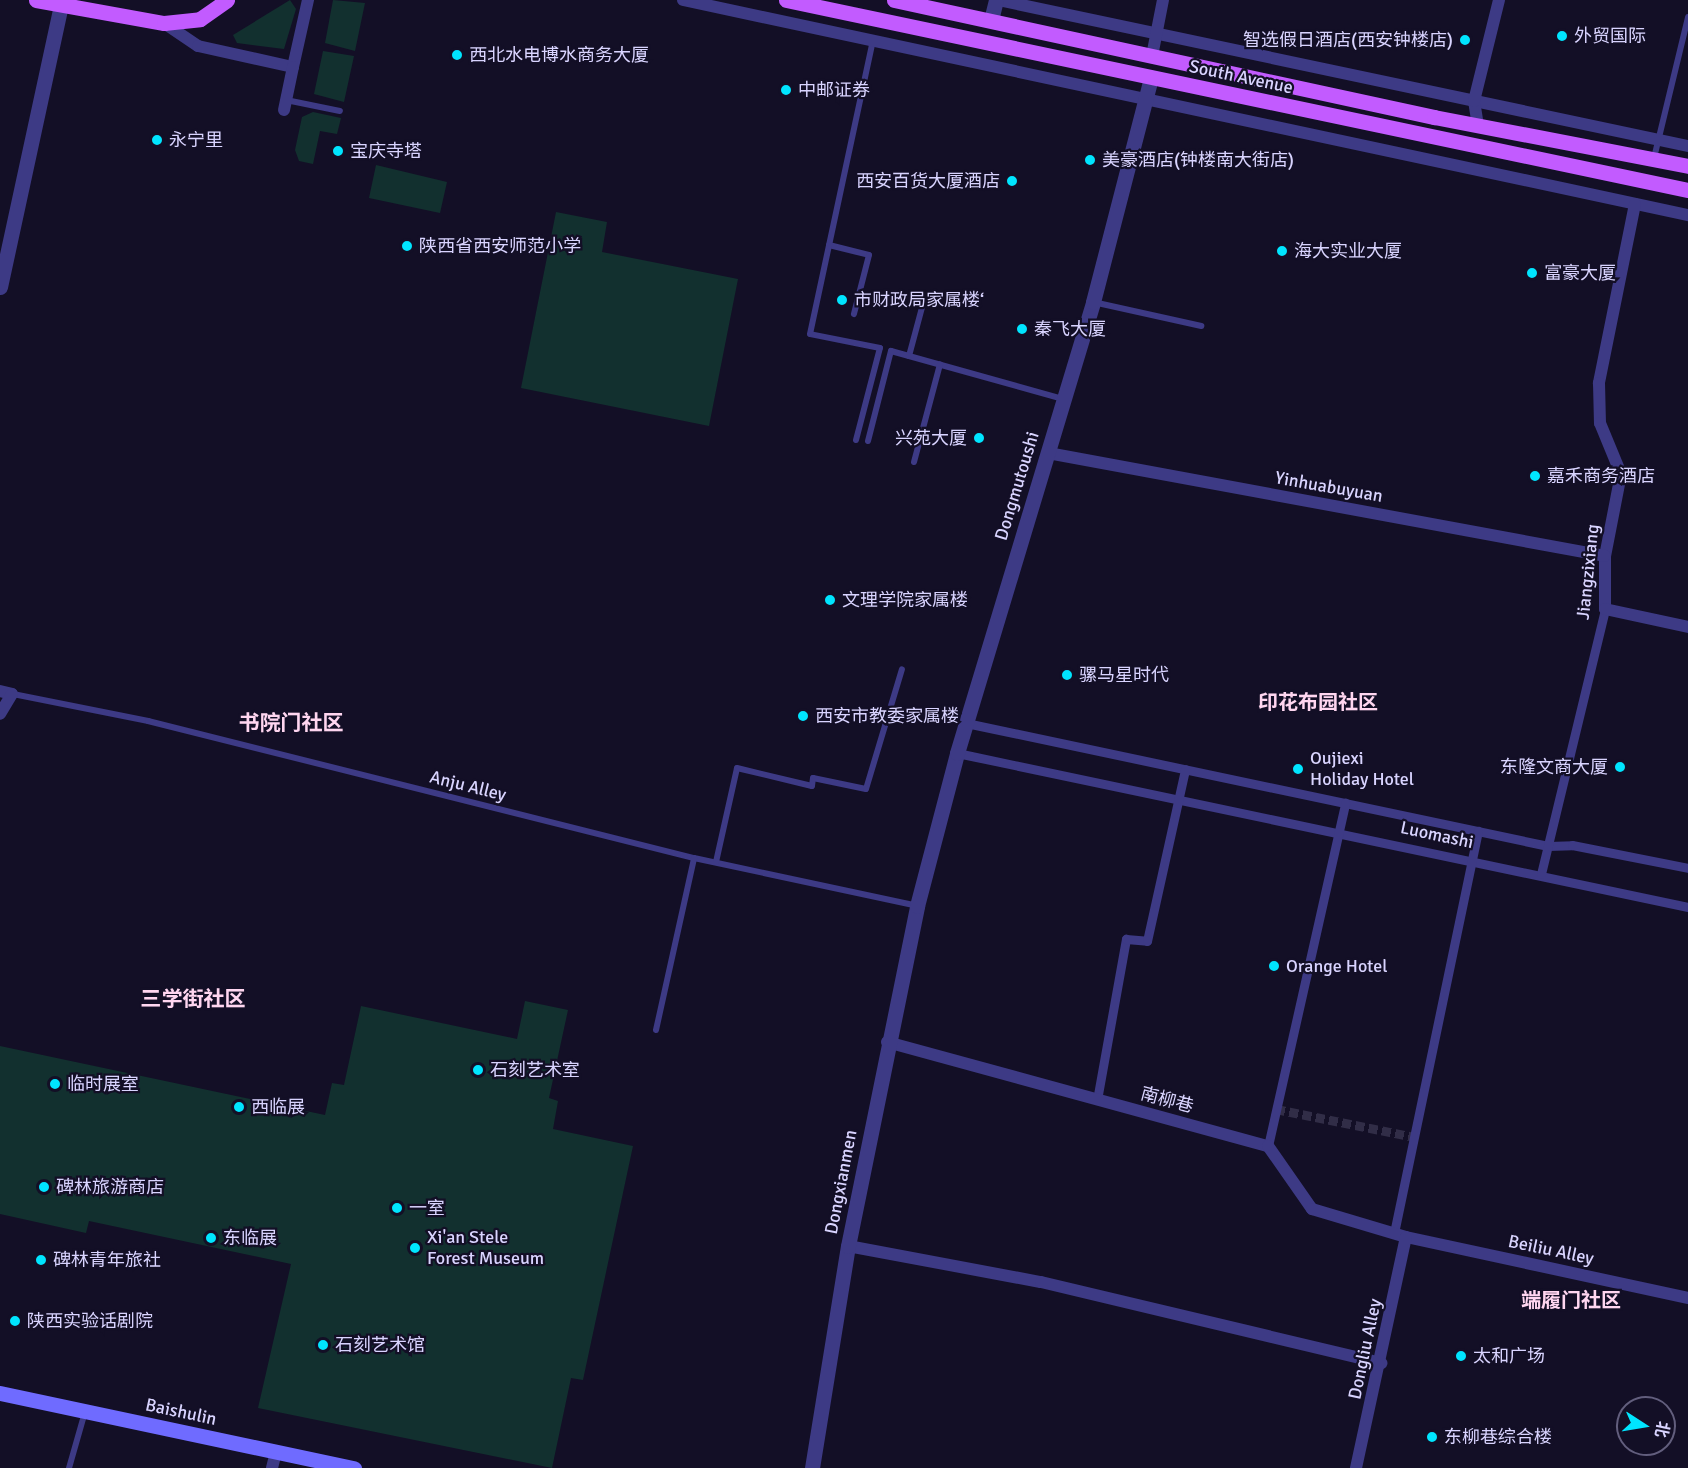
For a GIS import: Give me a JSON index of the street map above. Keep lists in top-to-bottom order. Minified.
{"streets":{"main road":["South Avenue","Baishulin"],"street":["Dongmutoushi","Yinhuabuyuan","Jiangzixiang","Luomashi","南柳巷","Dongxianmen","Beiliu Alley","Dongliu Alley"],"lane":["Anju Alley"]},"crossings":[["South Avenue","Dongmutoushi"],["Dongmutoushi","Yinhuabuyuan"],["Dongmutoushi","Anju Alley"],["Dongmutoushi","Luomashi"],["Dongmutoushi","Dongxianmen"],["Yinhuabuyuan","Jiangzixiang"],["Jiangzixiang","Luomashi"],["Anju Alley","Dongxianmen"],["南柳巷","Dongxianmen"],["Beiliu Alley","Dongliu Alley"]],"districts":["印花布园社区","书院门社区","三学街社区","端履门社区"],"places":["外贸国际","智选假日酒店(西安钟楼店)","西北水电博水商务大厦","中邮证券","永宁里","宝庆寺塔","美豪酒店(钟楼南大街店)","西安百货大厦酒店","陕西省西安师范小学","海大实业大厦","富豪大厦","市财政局家属楼‘","秦飞大厦","兴苑大厦","嘉禾商务酒店","文理学院家属楼","骡马星时代","西安市教委家属楼","东隆文商大厦","Oujiexi Holiday Hotel","Orange Hotel","石刻艺术室","临时展室","西临展","碑林旅游商店","一室","东临展","Xi'an Stele Forest Museum","碑林青年旅社","陕西实验话剧院","石刻艺术馆","太和广场","东柳巷综合楼"],"north":"right"}
